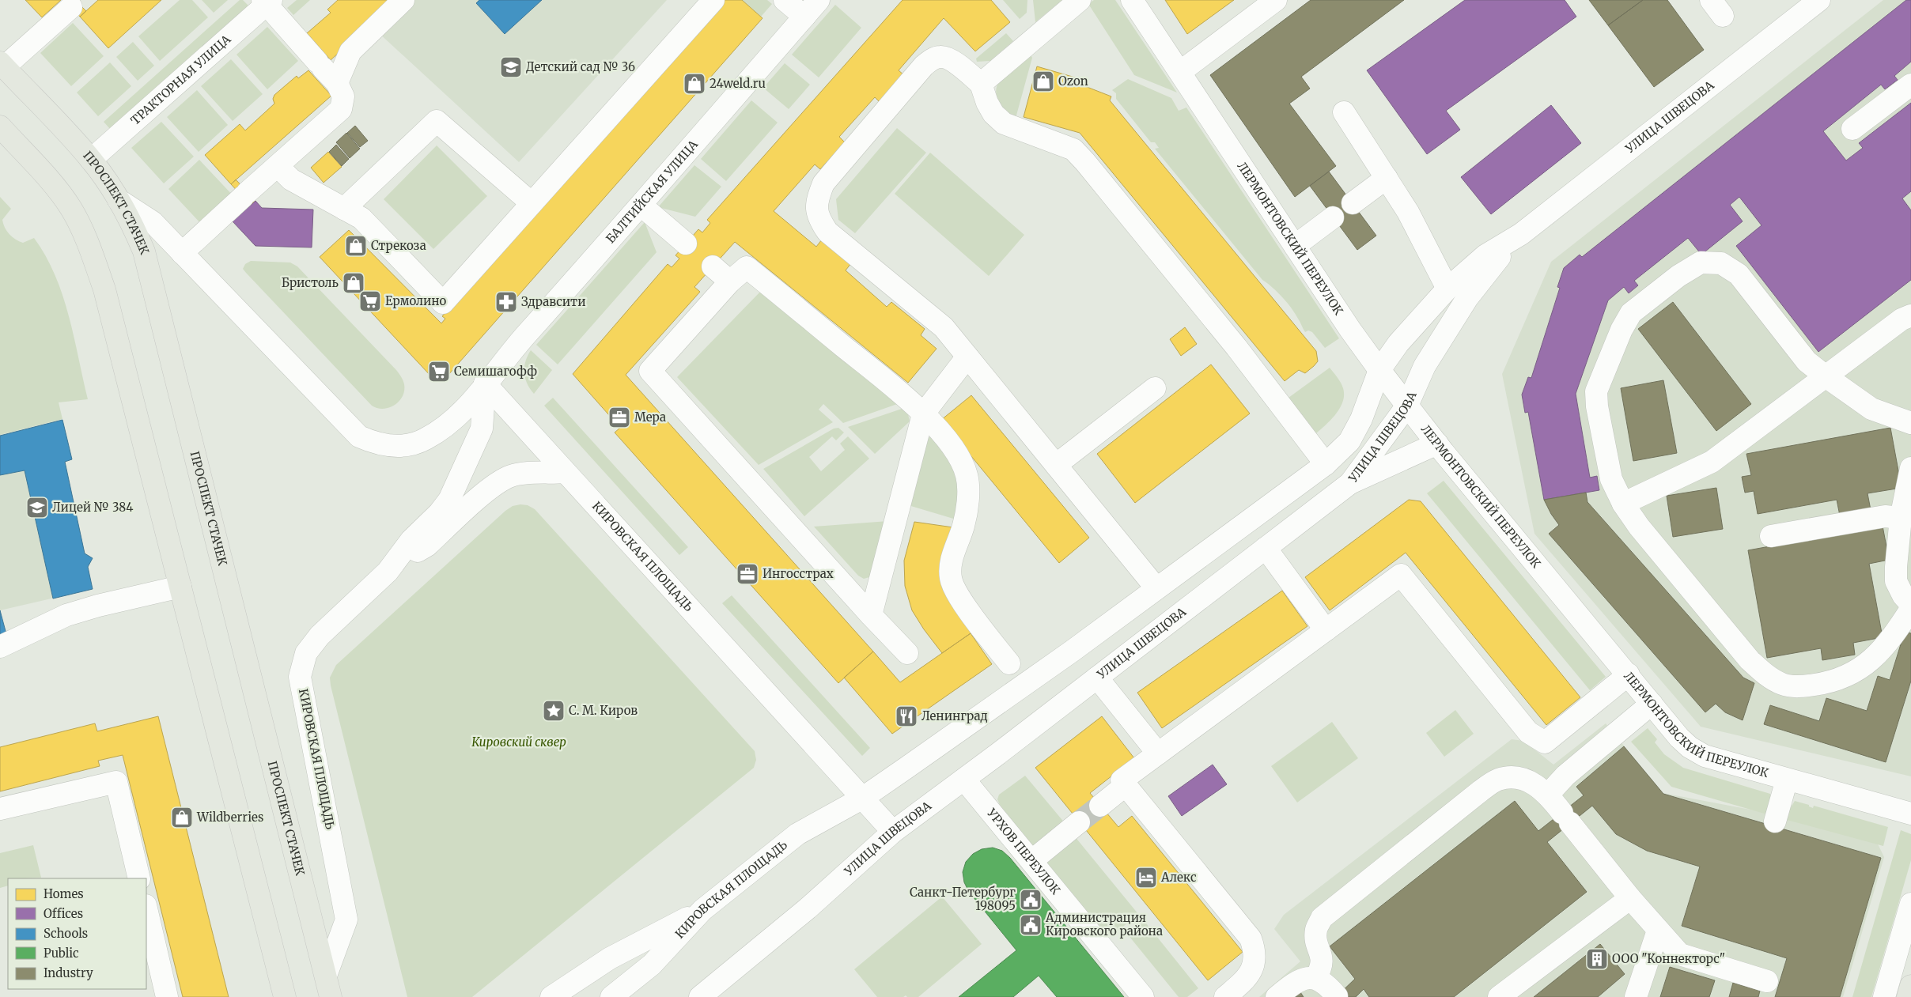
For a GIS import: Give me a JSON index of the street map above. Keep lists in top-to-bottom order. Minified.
{"streets":{"main road":["ПРОСПЕКТ СТАЧЕК"],"street":["ТРАКТОРНАЯ УЛИЦА","УЛИЦА ШВЕЦОВА","БАЛТИЙСКАЯ УЛИЦА","ЛЕРМОНТОВСКИЙ ПЕРЕУЛОК","КИРОВСКАЯ ПЛОЩАДЬ","УРХОВ ПЕРЕУЛОК"]},"crossings":[["ТРАКТОРНАЯ УЛИЦА","ПРОСПЕКТ СТАЧЕК"],["УЛИЦА ШВЕЦОВА","ЛЕРМОНТОВСКИЙ ПЕРЕУЛОК"],["УЛИЦА ШВЕЦОВА","КИРОВСКАЯ ПЛОЩАДЬ"],["УЛИЦА ШВЕЦОВА","УРХОВ ПЕРЕУЛОК"],["БАЛТИЙСКАЯ УЛИЦА","ПРОСПЕКТ СТАЧЕК"],["БАЛТИЙСКАЯ УЛИЦА","КИРОВСКАЯ ПЛОЩАДЬ"],["ПРОСПЕКТ СТАЧЕК","КИРОВСКАЯ ПЛОЩАДЬ"]],"parks":["Кировский сквер"],"places":{"school or university":["Детский сад № 36","Лицей № 384"],"shop":["Ozon","24weld.ru","Стрекоза","Бристоль","Wildberries"],"supermarket":["Ермолино","Семишагофф"],"pharmacy":["Здравсити"],"office":["Мера","Ингосстрах"],"place":["С. М. Киров"],"restaurant":["Ленинград"],"hotel":["Алекс"],"public building":["Санкт-Петербург 198095","Администрация Кировского района"],"building":["ООО \"Коннекторс\""]},"legend":["Homes","Offices","Schools","Public","Industry"]}
